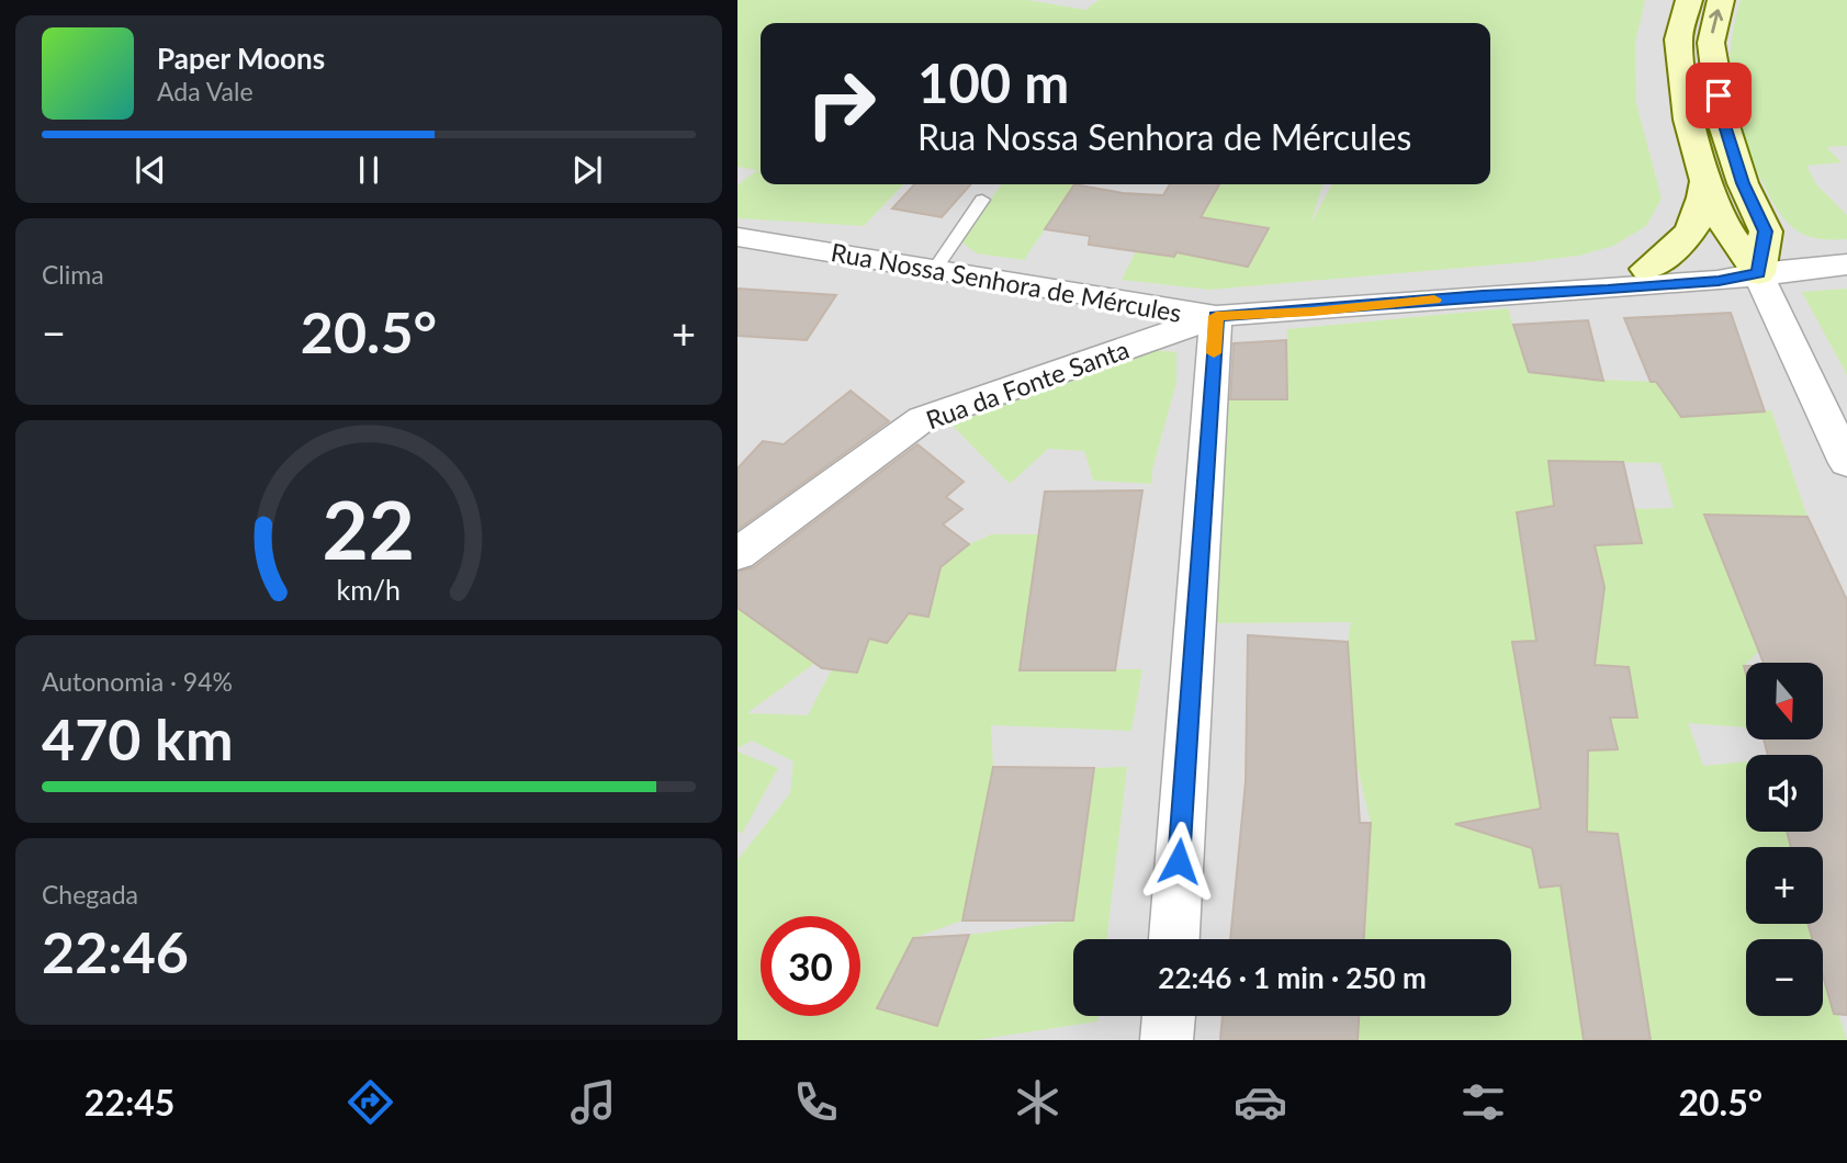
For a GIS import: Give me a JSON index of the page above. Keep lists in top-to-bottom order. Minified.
{"streets":{"street":["Rua Nossa Senhora de Mércules","Rua da Fonte Santa"]},"crossings":[["Rua Nossa Senhora de Mércules","Rua da Fonte Santa"]],"north":"bottom","page":{"turn":["100 m","Rua Nossa Senhora de Mércules"],"song":["Paper Moons","Ada Vale"],"tile":["Clima",["Autonomia · 94%","470 km"],["Chegada","22:46"]],"heat":["−","20.5°","+"],"map_buttons":["+","−"],"limit":"30","trip":"22:46 · 1 min · 250 m","tabs":["22:45","20.5°"],"gauge":["22","km/h"]}}
